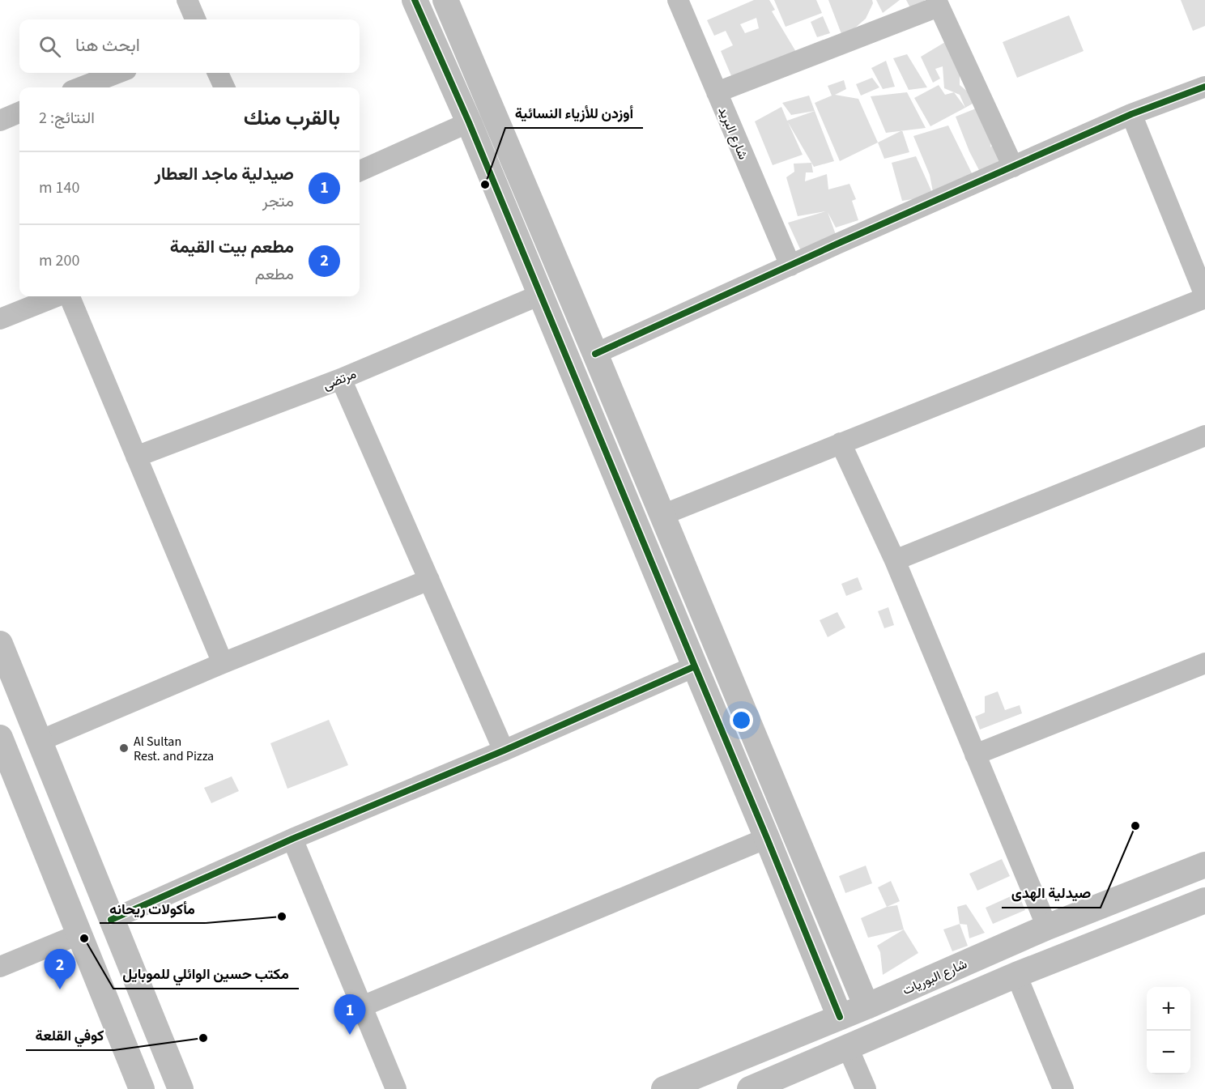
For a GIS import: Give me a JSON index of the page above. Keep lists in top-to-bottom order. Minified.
{"streets":{"street":["شارع البريد","مرتضى","شارع البوريات"]},"places":["أوزدن للأزياء النسائية","Al Sultan Rest. and Pizza","صيدلية الهدى","مأكولات ريحانه","مكتب حسين الوائلي للموبايل","كوفي القلعة"],"page":{"search":"ابحث هنا","heading":["بالقرب منك","النتائج: 2"],"list":[{"mark":"1","name":"صيدلية ماجد العطار","note":"متجر","value":"140 m"},{"mark":"2","name":"مطعم بيت القيمة","note":"مطعم","value":"200 m"}],"pins":["2","1"],"map_buttons":["+","−"]}}
